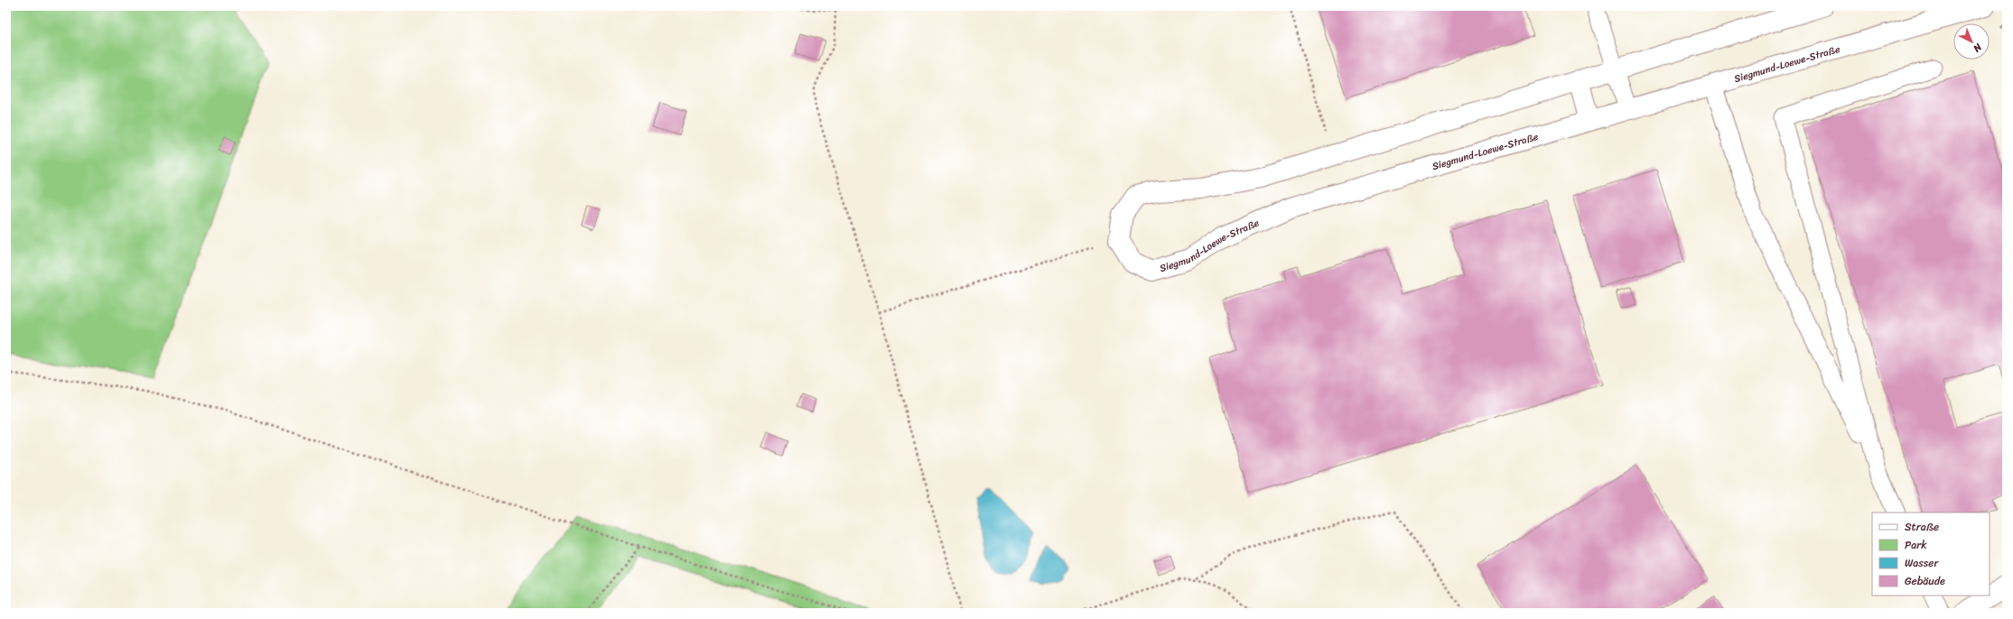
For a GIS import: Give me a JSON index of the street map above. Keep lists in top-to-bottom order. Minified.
{"streets":{"street":["Siegmund-Loewe-Straße"]},"legend":["Straße","Park","Wasser","Gebäude"],"north":"bottom right"}
